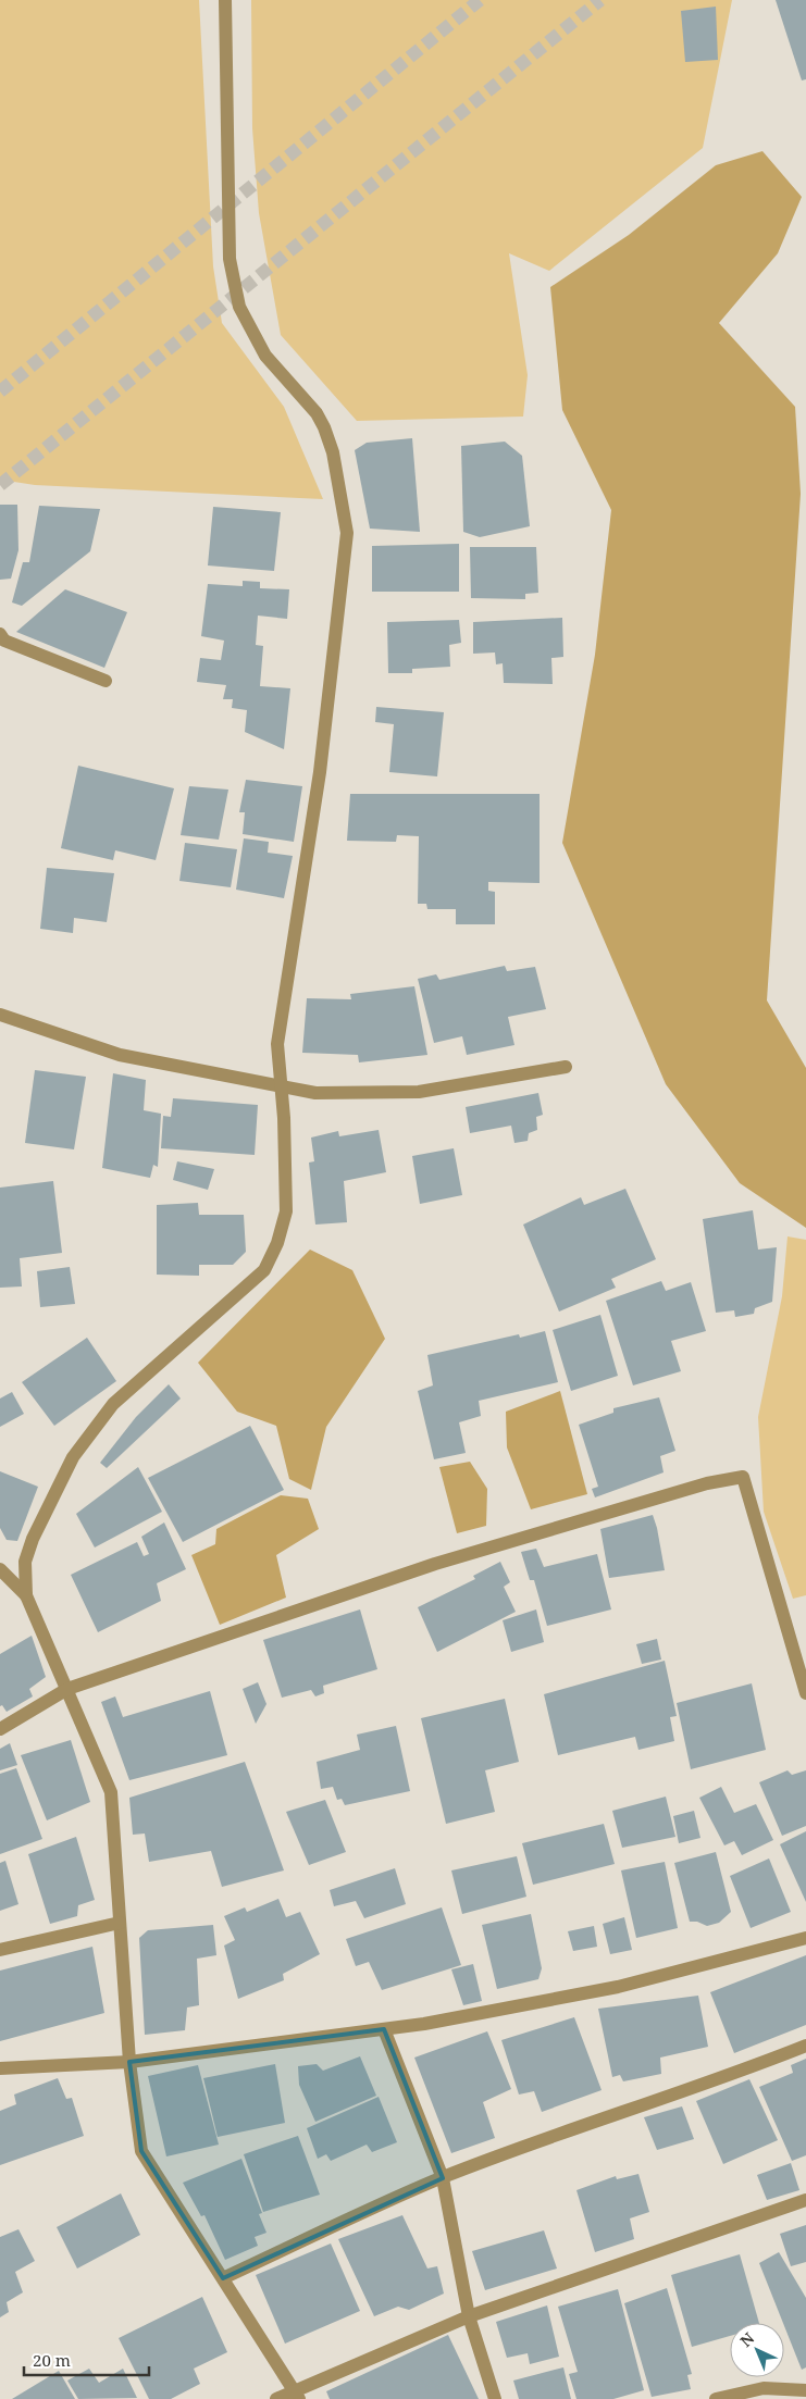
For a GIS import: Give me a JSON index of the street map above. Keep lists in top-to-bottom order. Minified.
{"scale_bar":"20 m","north":"top left"}
